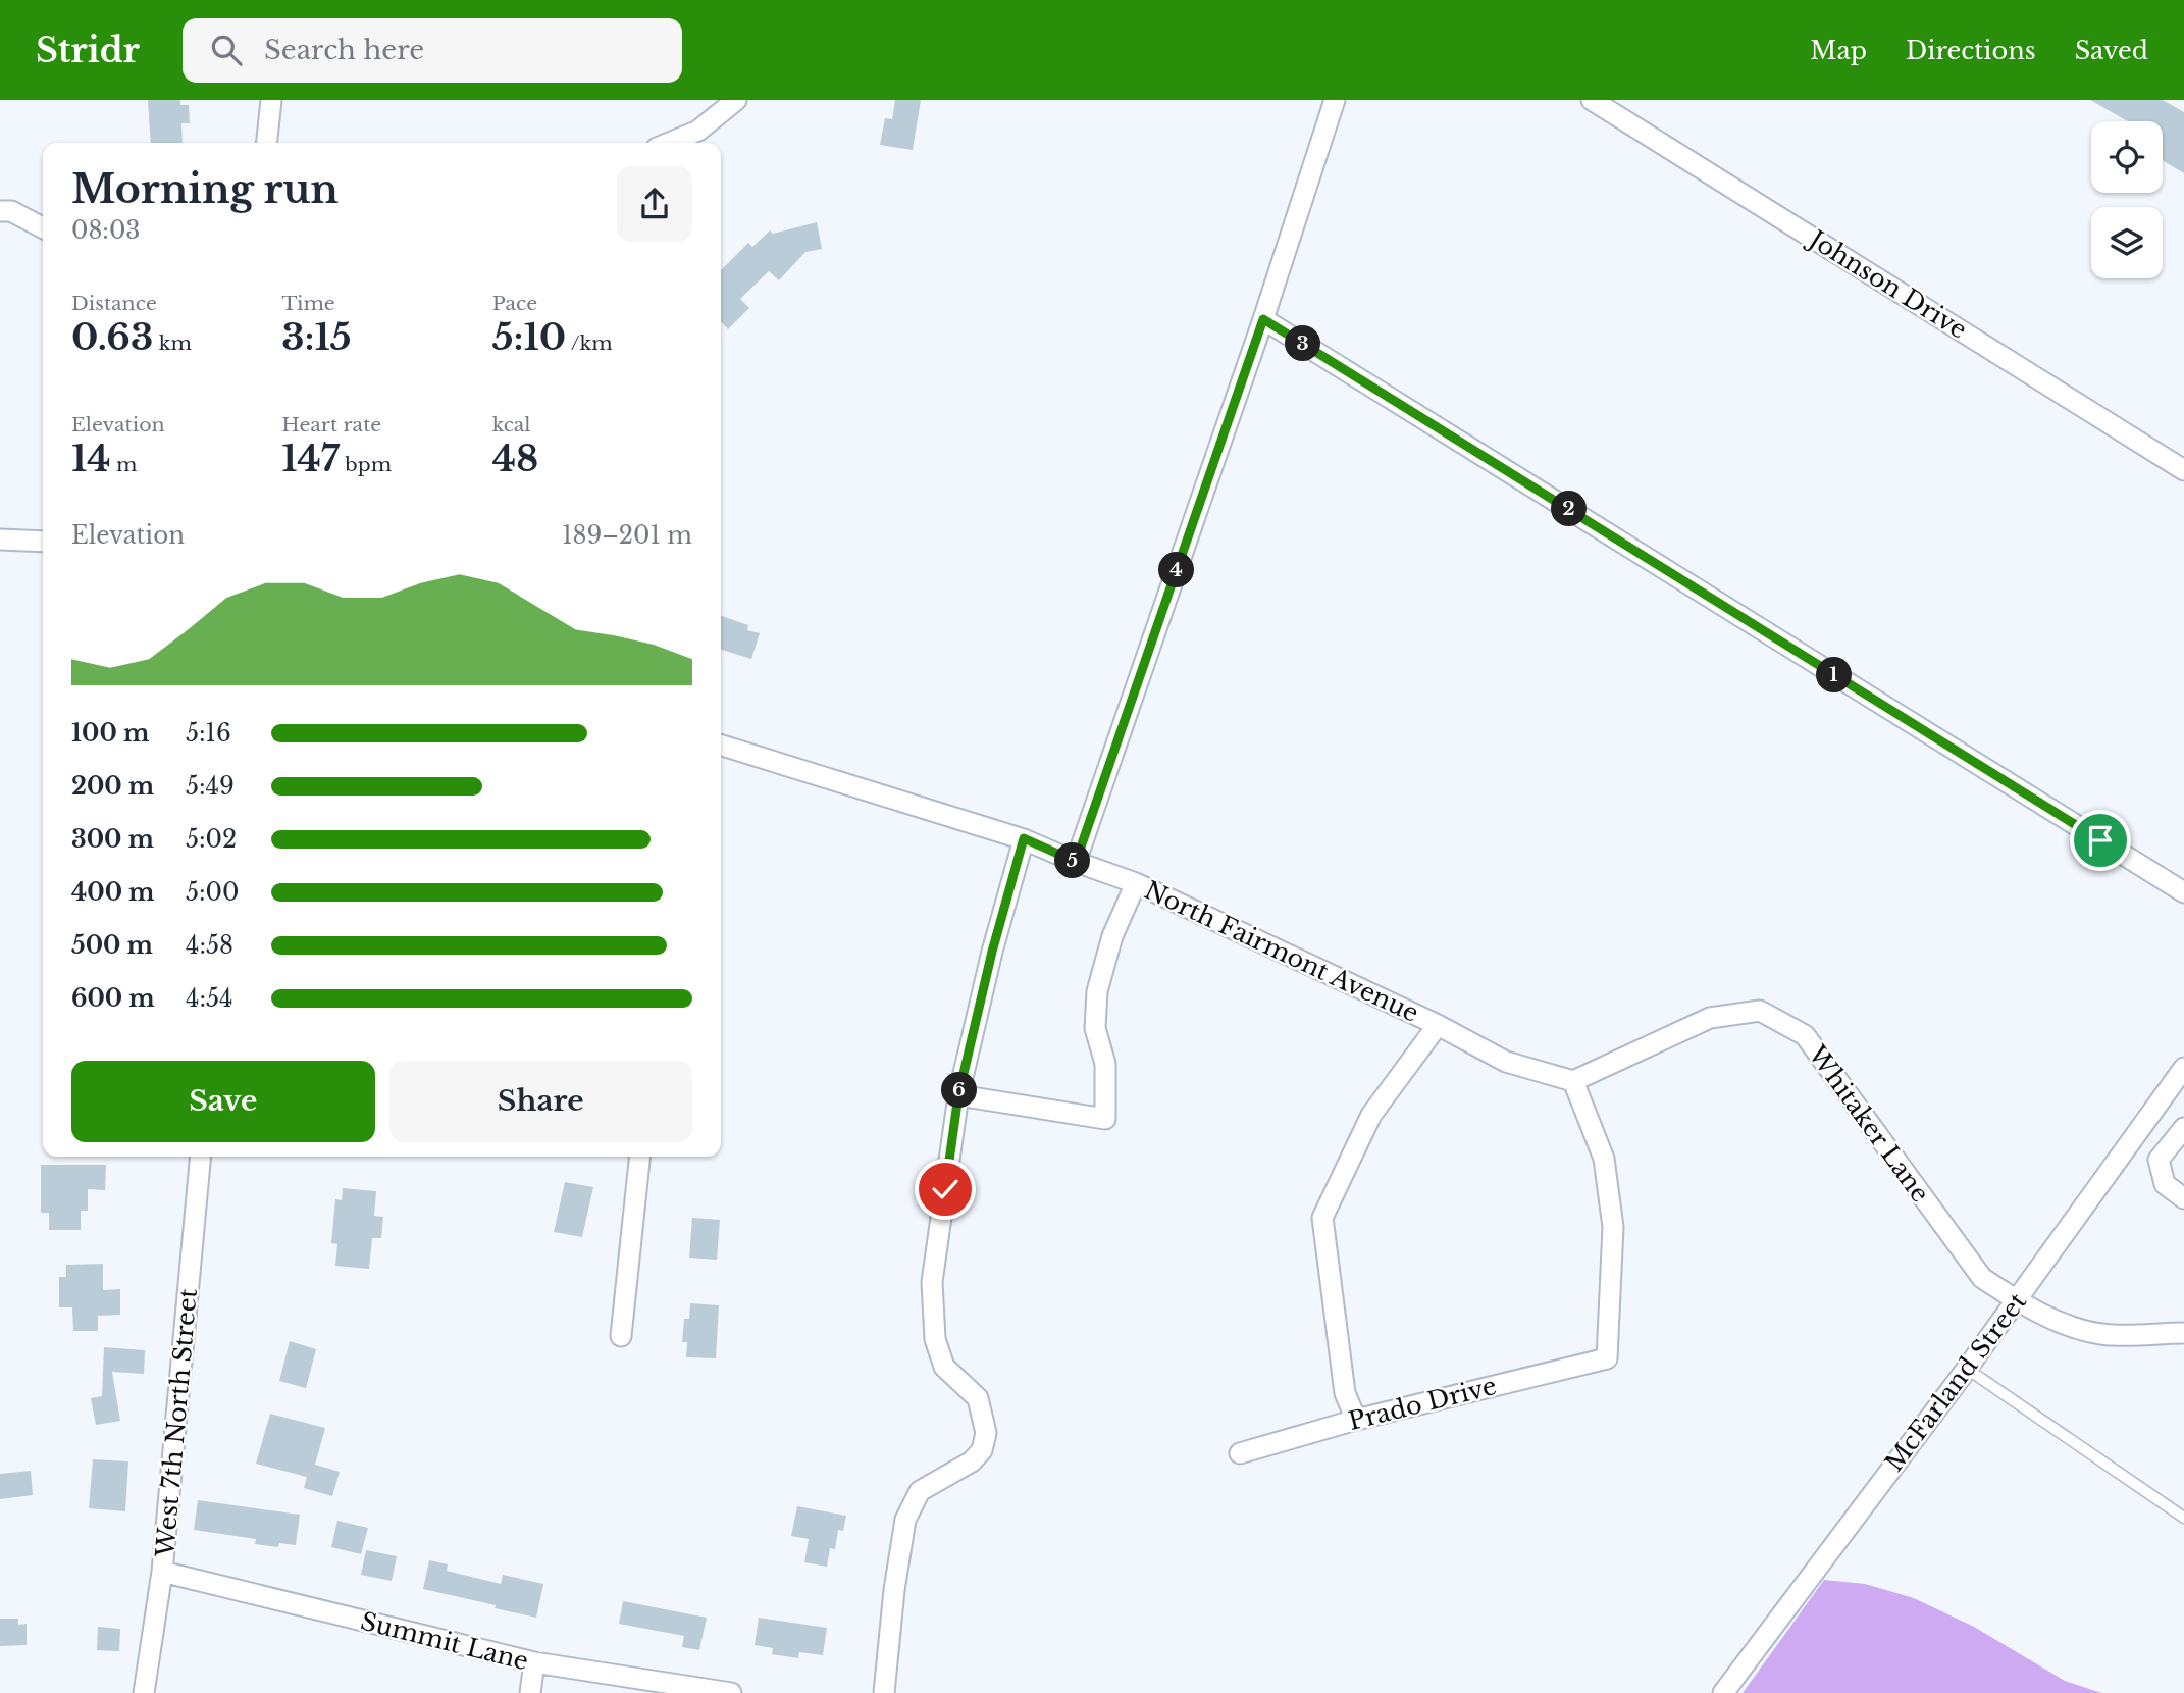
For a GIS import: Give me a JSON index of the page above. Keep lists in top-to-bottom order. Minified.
{"streets":{"street":["Johnson Drive","North Fairmont Avenue","Whitaker Lane","McFarland Street","Prado Drive","West 7th North Street","Summit Lane"]},"crossings":[["North Fairmont Avenue","Whitaker Lane"],["North Fairmont Avenue","Prado Drive"],["Whitaker Lane","McFarland Street"],["Whitaker Lane","Prado Drive"],["West 7th North Street","Summit Lane"]],"page":{"header":"Stridr","search":"Search here","nav":["Map","Directions","Saved"],"heading":["Morning run","08:03"],"stats":[["Distance","0.63 km"],["Time","3:15"],["Pace","5:10 /km"],["Elevation","14 m"],["Heart rate","147 bpm"],["kcal","48"]],"pins":["3","2","4","1","5","6"],"chart":["Elevation","189–201 m"],"list":[{"name":"100 m","note":"5:16"},{"name":"200 m","note":"5:49"},{"name":"300 m","note":"5:02"},{"name":"400 m","note":"5:00"},{"name":"500 m","note":"4:58"},{"name":"600 m","note":"4:54"}],"buttons":["Save","Share"]}}
